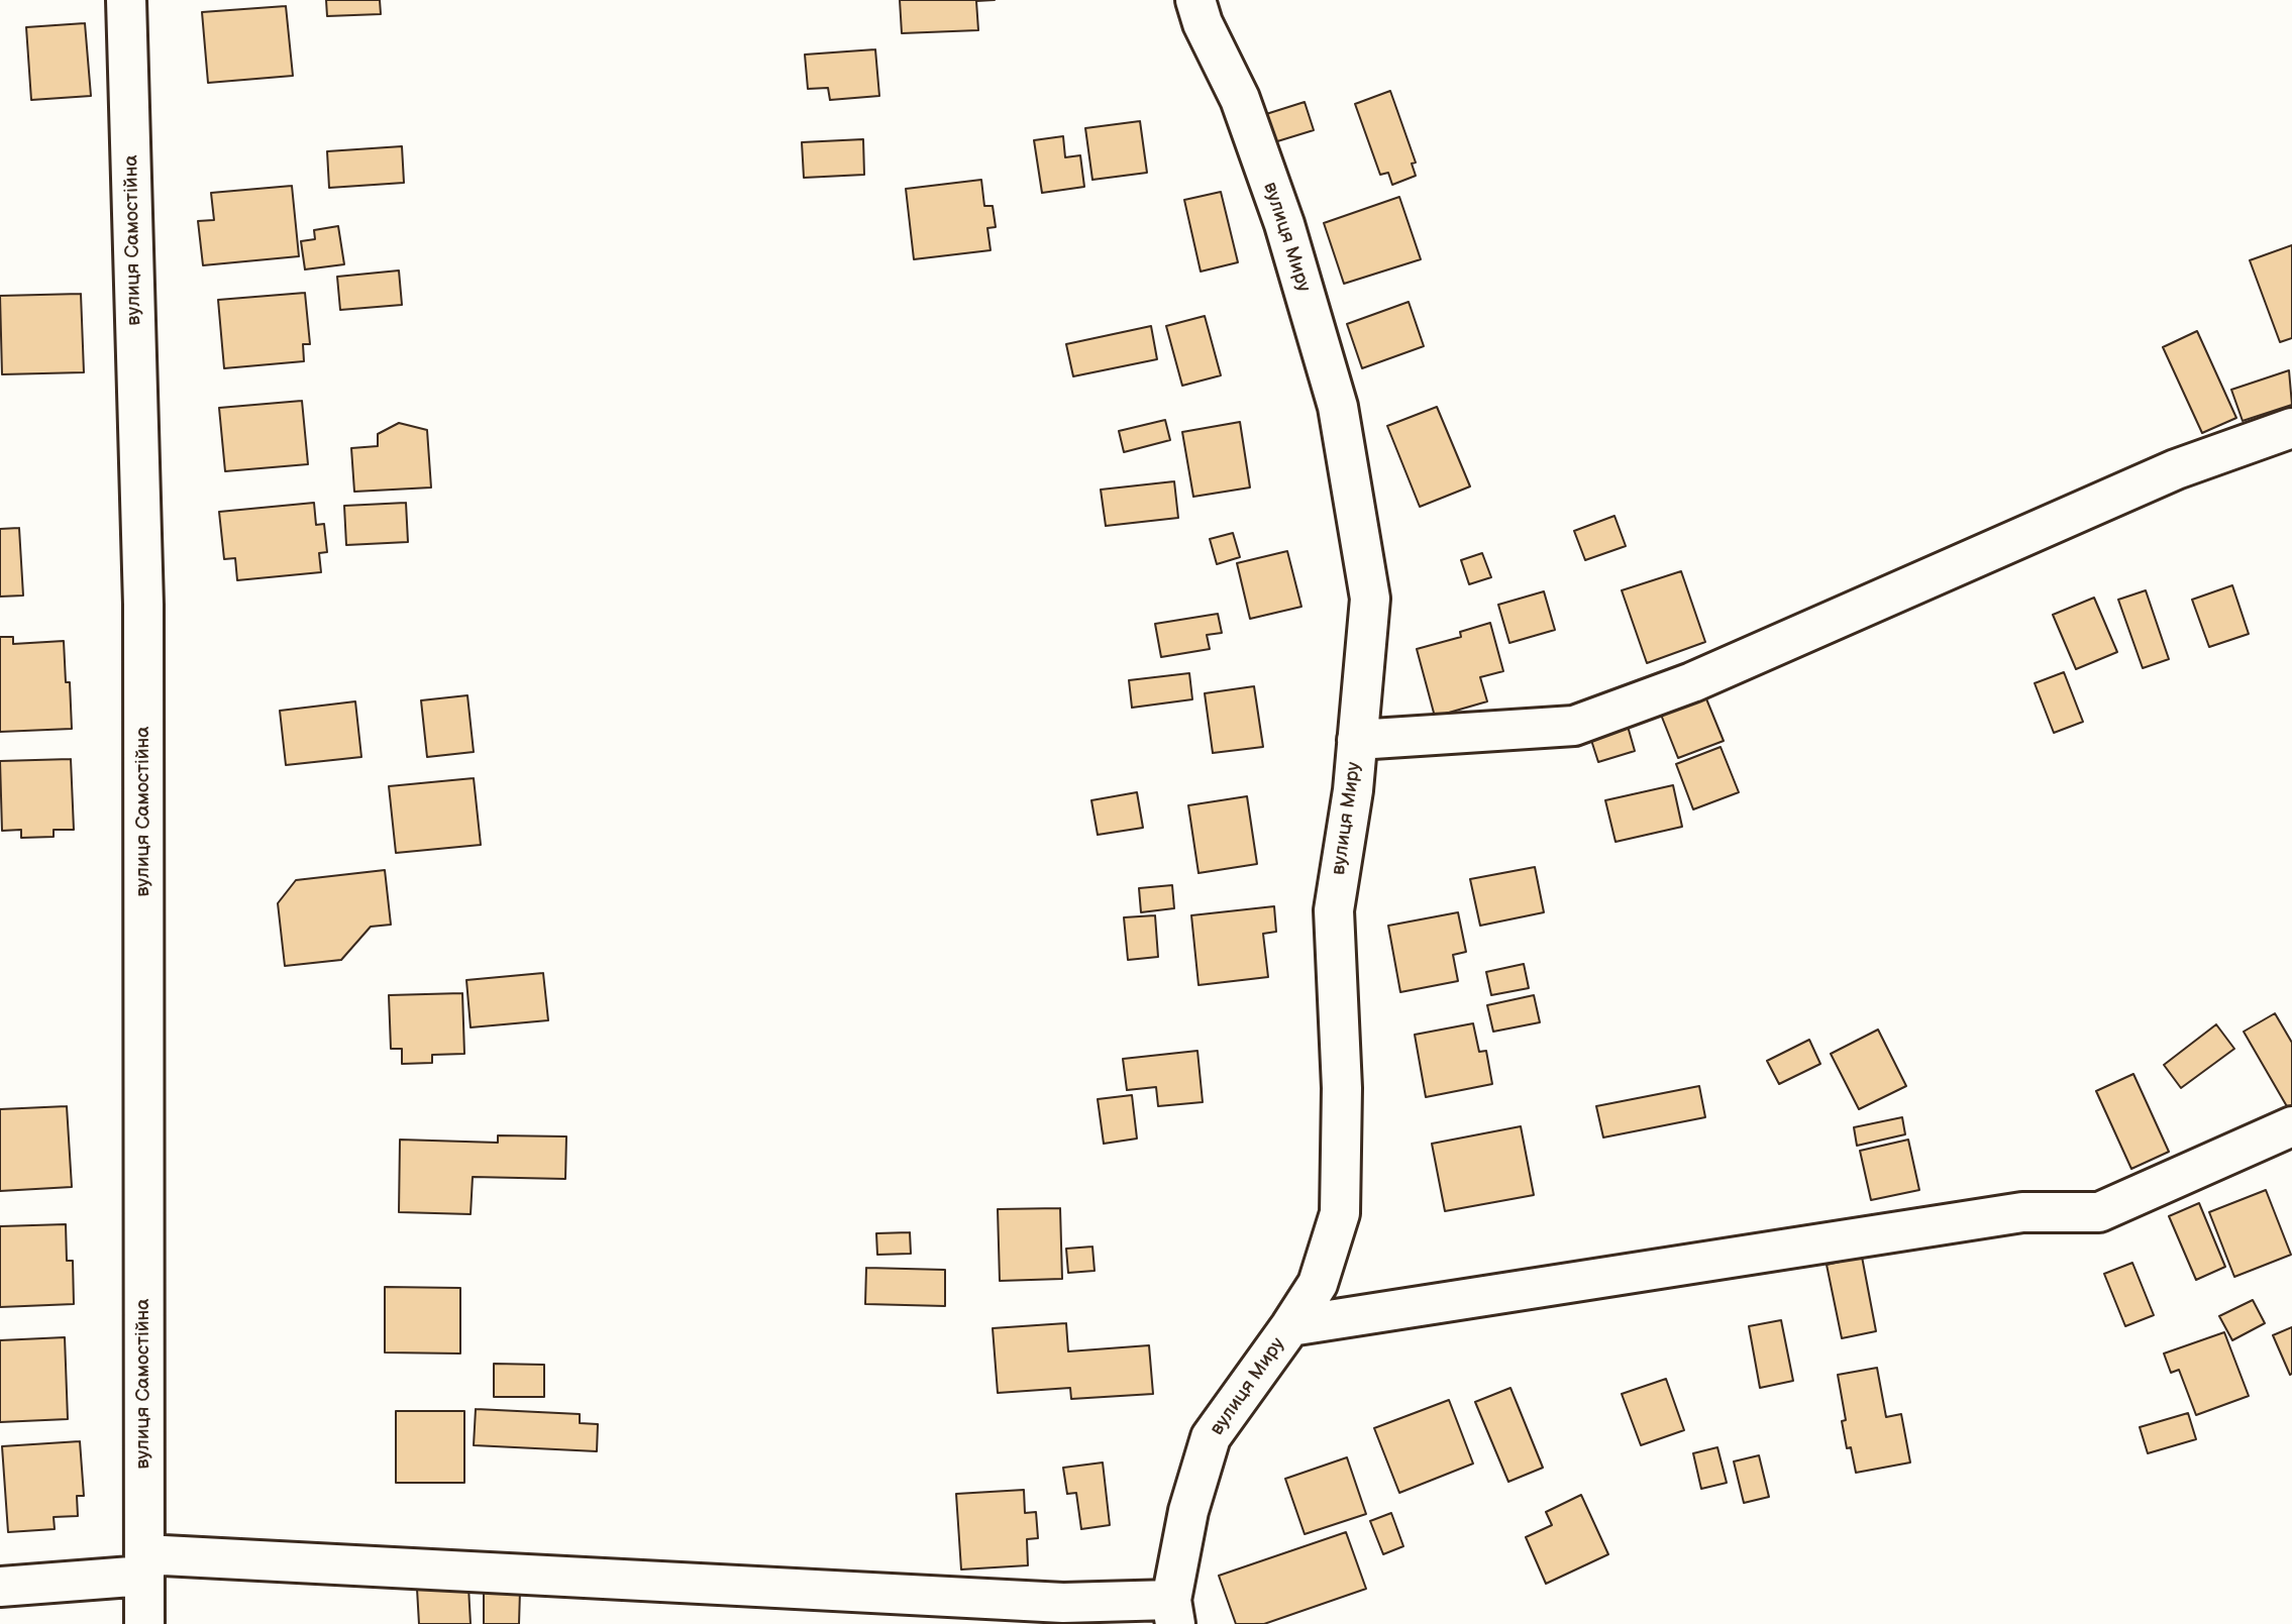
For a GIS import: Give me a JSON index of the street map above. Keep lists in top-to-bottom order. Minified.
{"streets":{"street":["вулиця Миру","вулиця Самостійна"]}}
